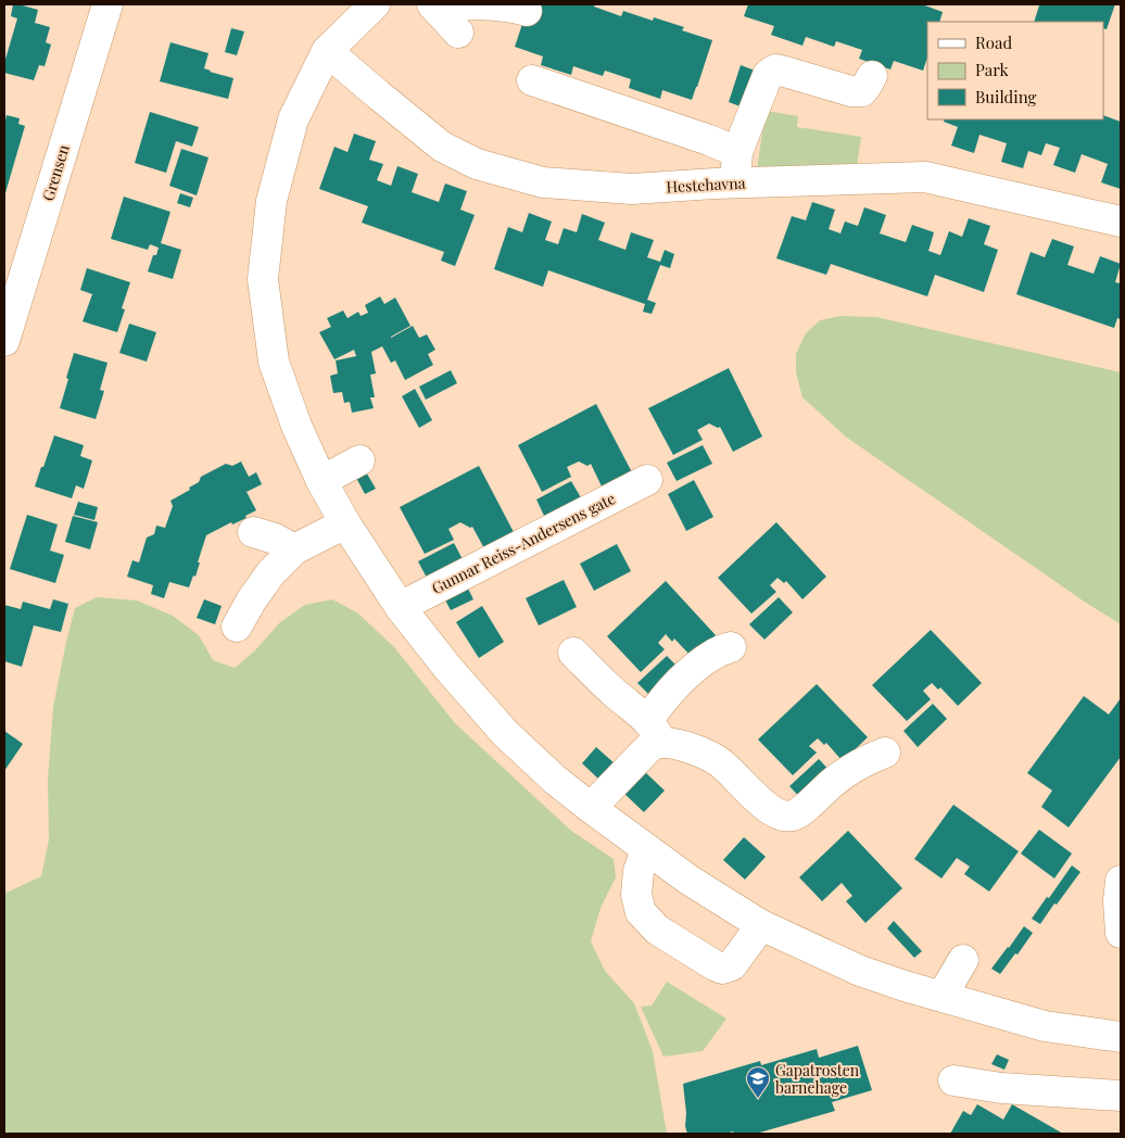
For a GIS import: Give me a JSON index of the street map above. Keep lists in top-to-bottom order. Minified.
{"streets":{"street":["Grensen","Hestehavna","Gunnar Reiss-Andersens gate"]},"places":{"school or university":["Gapatrosten barnehage"]},"legend":["Road","Park","Building"]}
